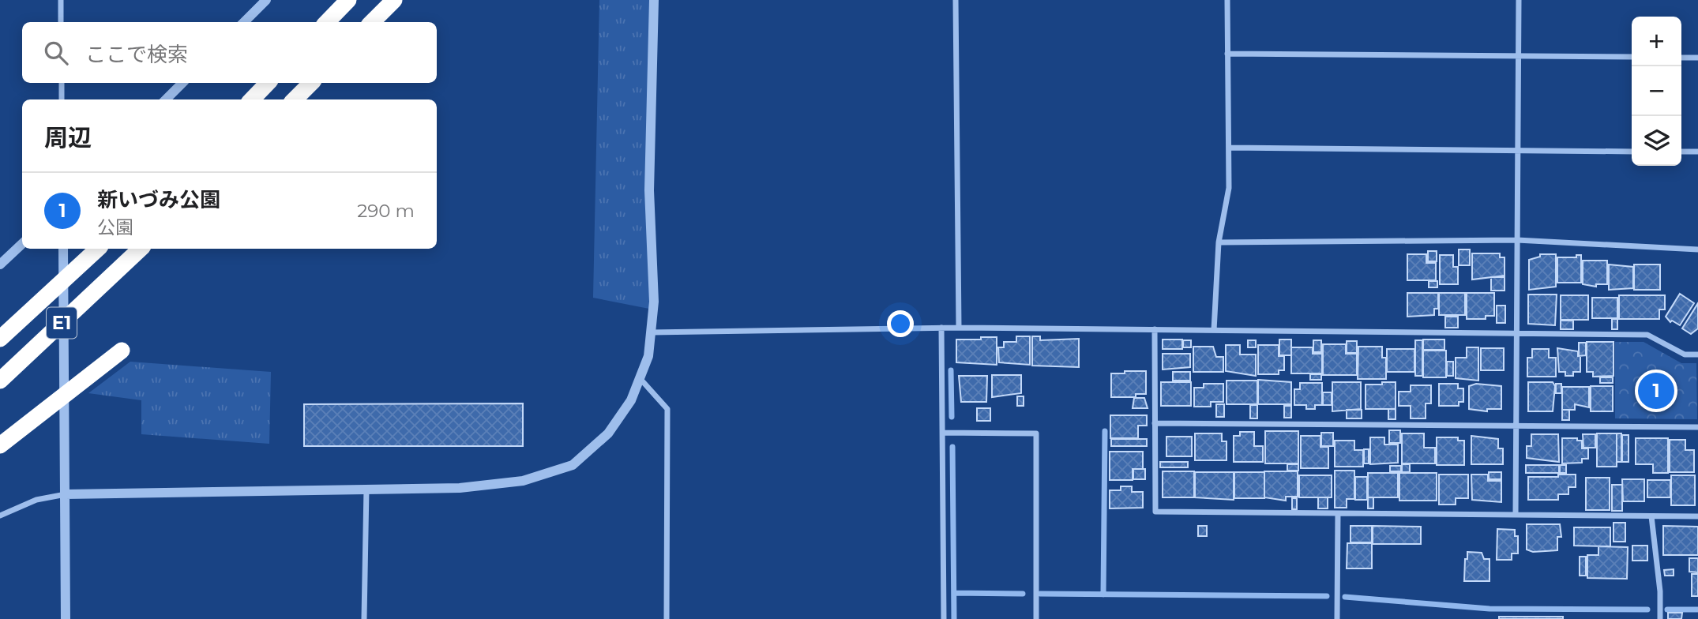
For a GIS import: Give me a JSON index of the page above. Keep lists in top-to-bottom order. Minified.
{"streets":{"highway":["E1"]},"page":{"map_buttons":["+","−"],"search":"ここで検索","heading":"周辺","list":[{"mark":"1","name":"新いづみ公園","note":"公園","value":"290 m"}],"pins":"1"}}
